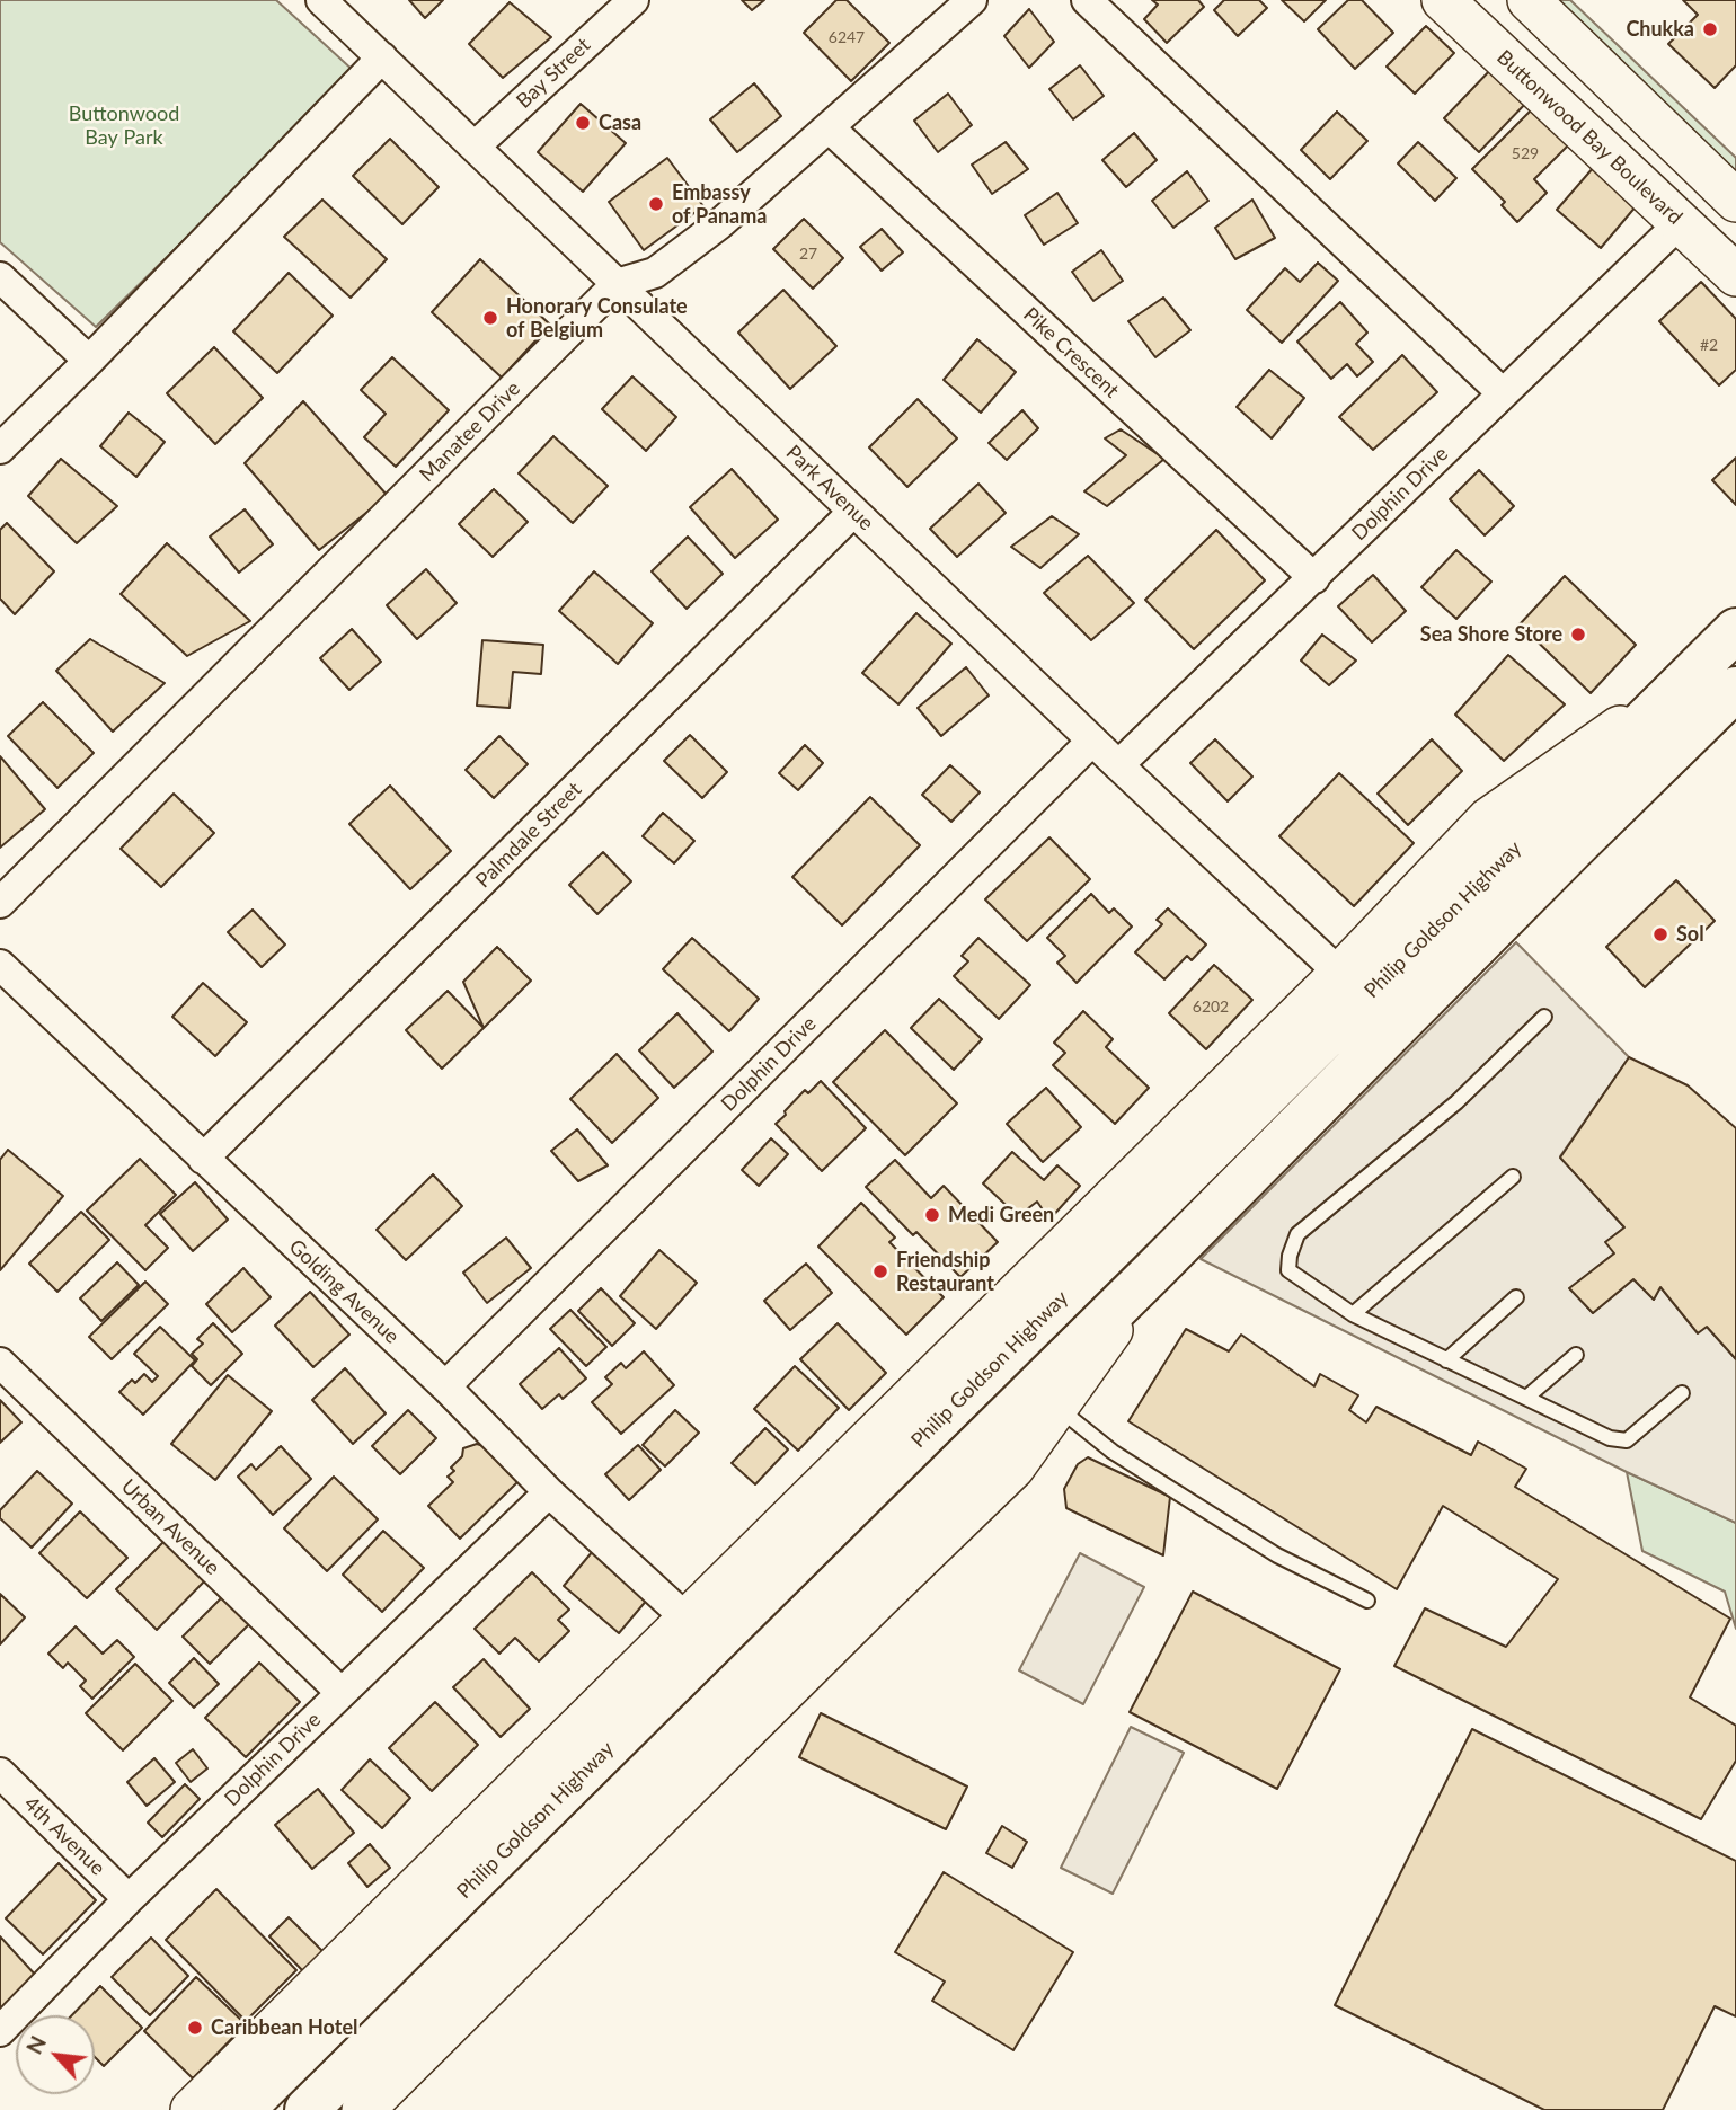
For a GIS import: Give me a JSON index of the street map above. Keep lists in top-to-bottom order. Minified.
{"streets":{"main road":["Philip Goldson Highway"],"street":["Bay Street","Buttonwood Bay Boulevard","Pike Crescent","Manatee Drive","Park Avenue","Dolphin Drive","Palmdale Street","Golding Avenue","Urban Avenue","4th Avenue"]},"crossings":[["Bay Street","Park Avenue"],["Buttonwood Bay Boulevard","Dolphin Drive"],["Pike Crescent","Manatee Drive"],["Pike Crescent","Dolphin Drive"],["Manatee Drive","Park Avenue"],["Park Avenue","Dolphin Drive"],["Park Avenue","Palmdale Street"],["Dolphin Drive","Golding Avenue"],["Dolphin Drive","Urban Avenue"],["Dolphin Drive","4th Avenue"],["Palmdale Street","Golding Avenue"]],"parks":["Buttonwood Bay Park"],"places":["Chukka","Casa","Embassy of Panama","Honorary Consulate of Belgium","Sea Shore Store","Sol","Medi Green","Friendship Restaurant","Caribbean Hotel"],"house_numbers":["6247","529","27","#2","6202"],"north":"top left"}
